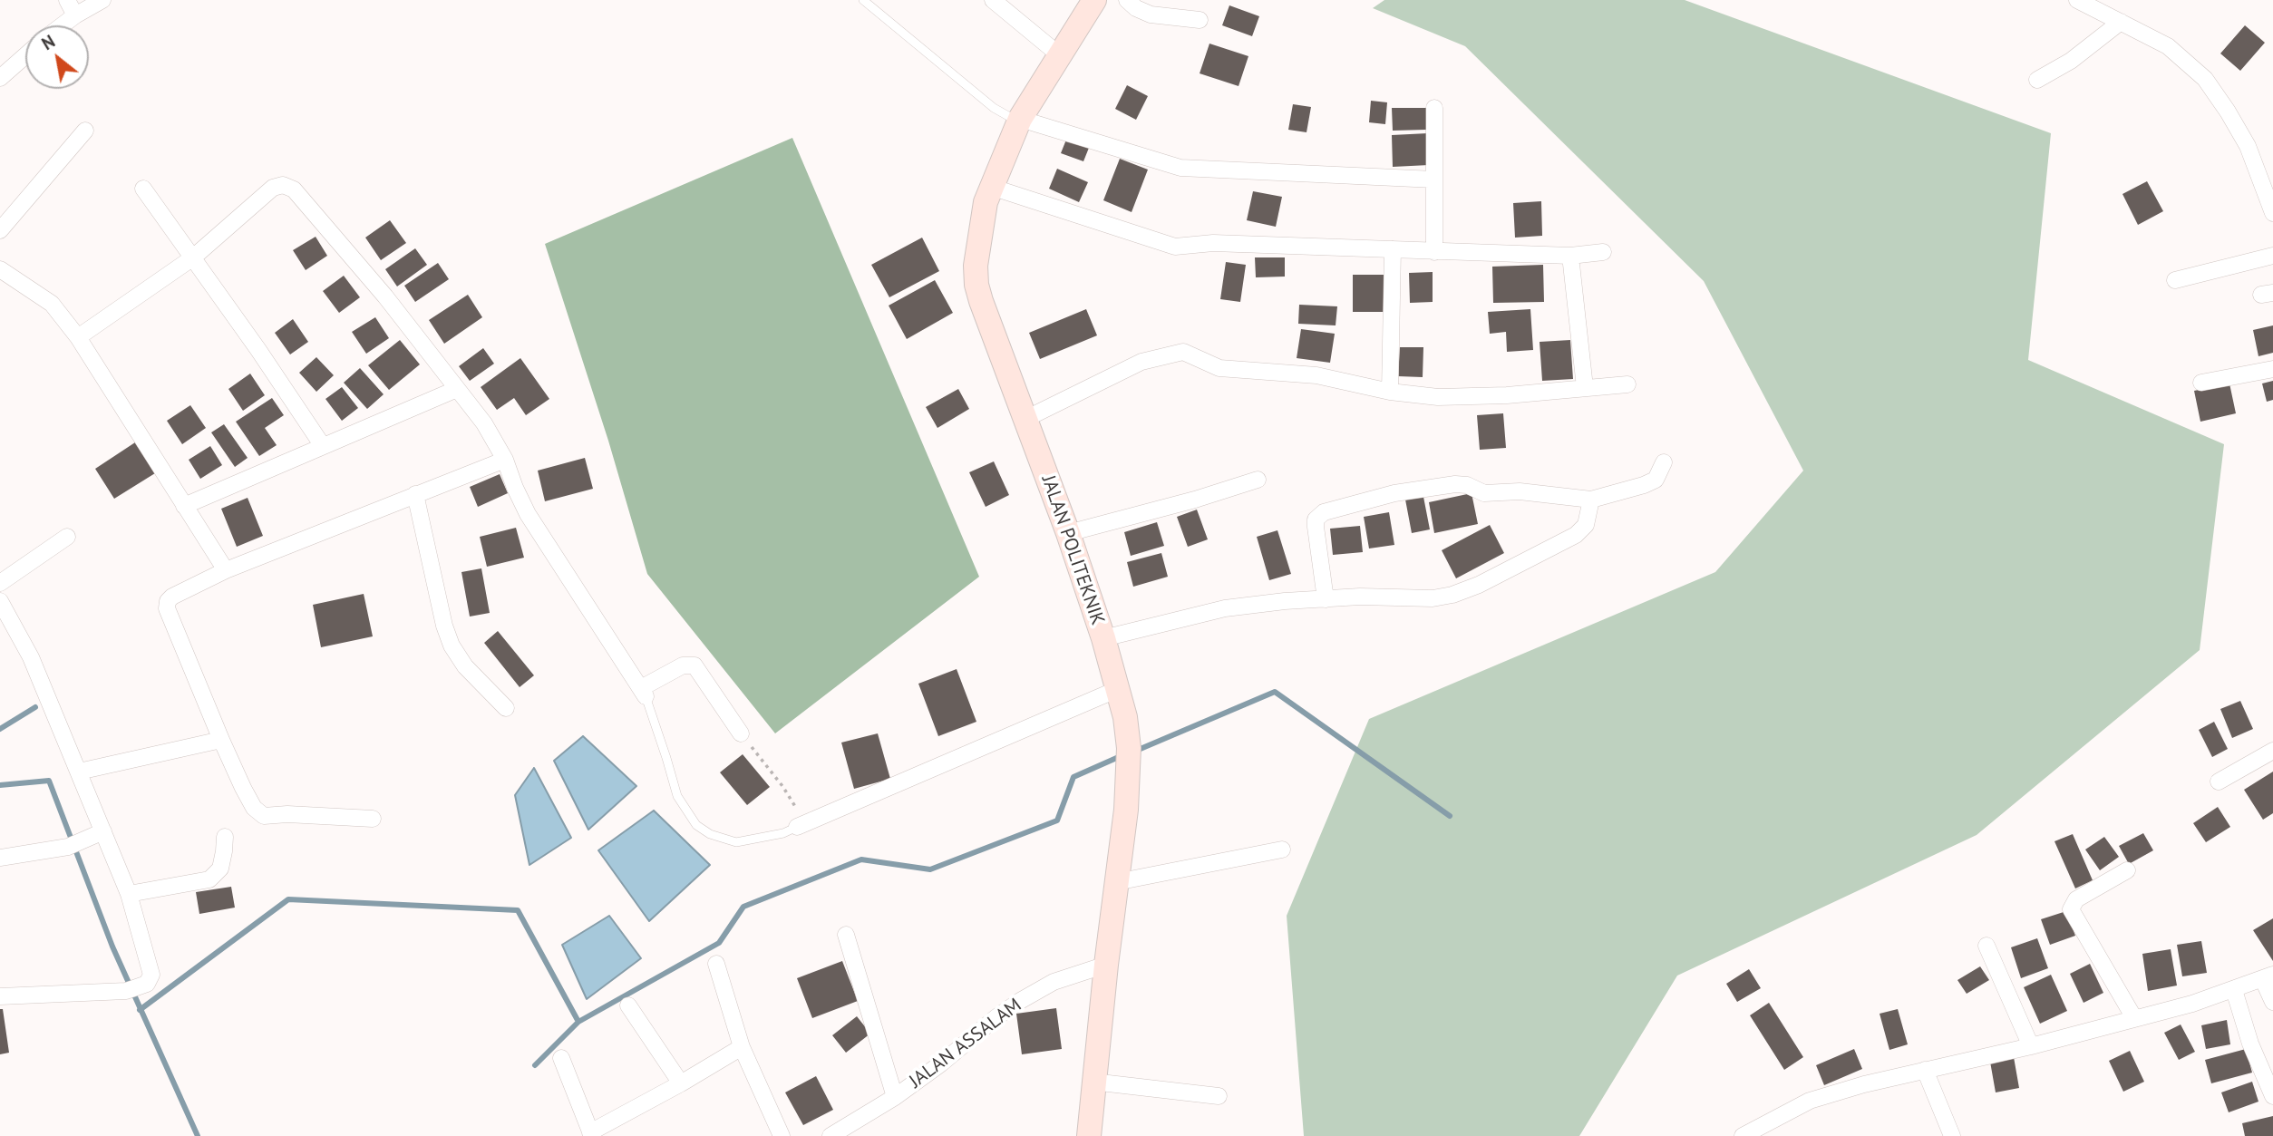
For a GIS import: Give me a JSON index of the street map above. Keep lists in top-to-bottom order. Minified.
{"streets":{"street":["JALAN POLITEKNIK","JALAN ASSALAM"]},"crossings":[["JALAN POLITEKNIK","JALAN ASSALAM"]],"north":"top left"}
